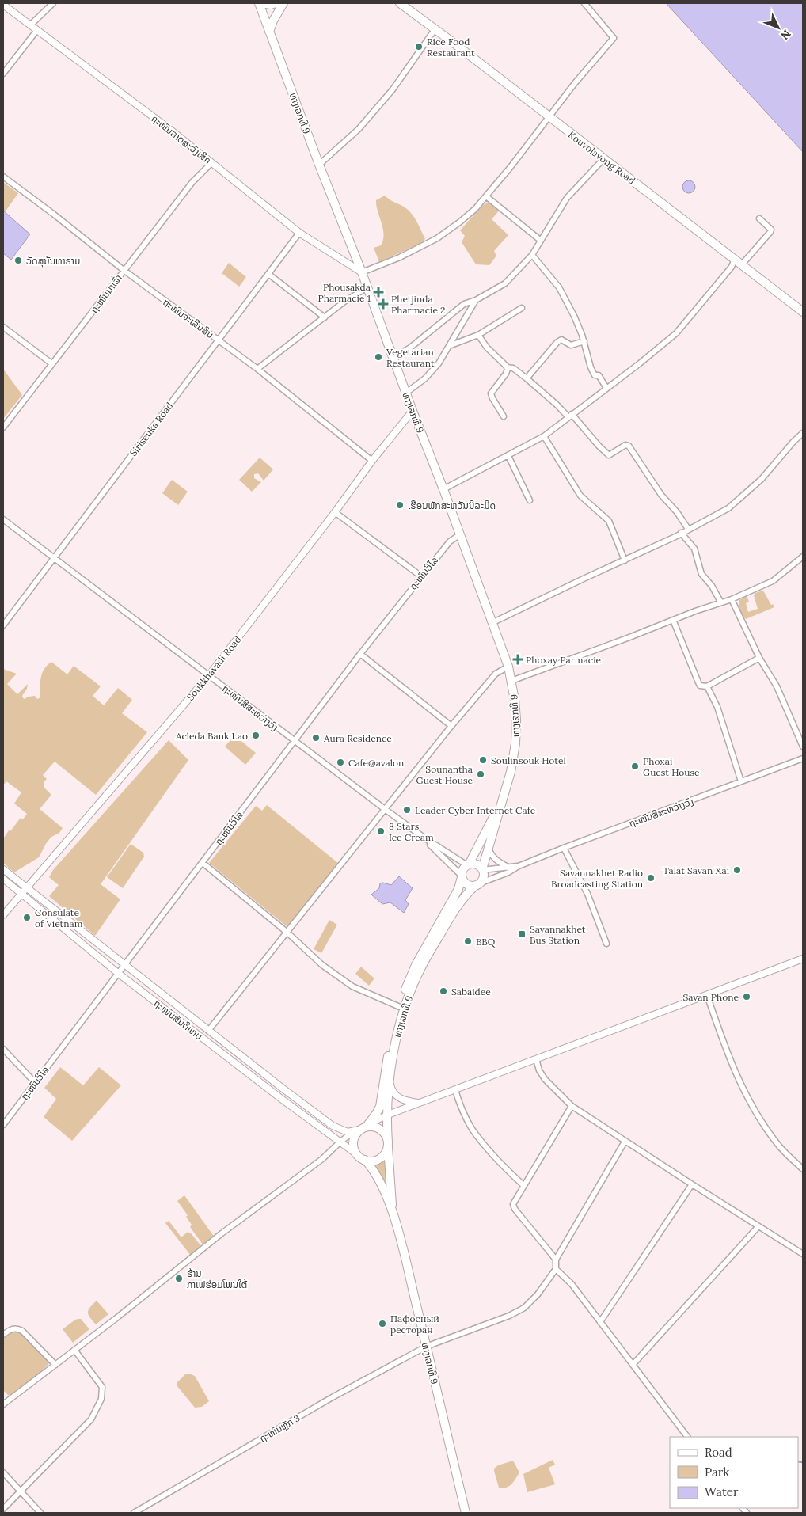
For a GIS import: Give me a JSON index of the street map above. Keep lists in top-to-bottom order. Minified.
{"streets":{"main road":["ທາງເລກທີ 9","Kouvolavong Road"],"street":["ຖະໜົນລາດສະວົງເສິກ","ຖະໜົນນາເລົ່າ","ຖະໜົນຈະເລີນສິນ","Siriseuka Road","ຖະໜົນວິໄລ","Soukkhavadi Road","ຖະໜົນສີສະຫວ່າງວົງ","ຖະໜົນສັນຕິພາບ","ຖະໜົນຫຼັກ 3"]},"crossings":[["ທາງເລກທີ 9","ຖະໜົນລາດສະວົງເສິກ"],["ທາງເລກທີ 9","ຖະໜົນວິໄລ"],["ທາງເລກທີ 9","Soukkhavadi Road"],["ທາງເລກທີ 9","ຖະໜົນສັນຕິພາບ"],["ທາງເລກທີ 9","ຖະໜົນຫຼັກ 3"],["ຖະໜົນລາດສະວົງເສິກ","ຖະໜົນນາເລົ່າ"],["ຖະໜົນລາດສະວົງເສິກ","Siriseuka Road"],["ຖະໜົນນາເລົ່າ","ຖະໜົນຈະເລີນສິນ"],["ຖະໜົນຈະເລີນສິນ","Siriseuka Road"],["ຖະໜົນຈະເລີນສິນ","Soukkhavadi Road"],["Siriseuka Road","ຖະໜົນສີສະຫວ່າງວົງ"],["ຖະໜົນວິໄລ","ຖະໜົນສີສະຫວ່າງວົງ"],["ຖະໜົນວິໄລ","ຖະໜົນສັນຕິພາບ"],["Soukkhavadi Road","ຖະໜົນສີສະຫວ່າງວົງ"],["Soukkhavadi Road","ຖະໜົນສັນຕິພາບ"]],"places":{"other":["Rice Food Restaurant","ວັດສຸນັນທາຣາມ","Vegetarian Restaurant","ເຮືອນພັກສະຫວັນນິລະມິດ","Acleda Bank Lao","Aura Residence","Soulinsouk Hotel","Cafe@avalon","Phoxai Guest House","Sounantha Guest House","Leader Cyber Internet Cafe","8 Stars Ice Cream","Talat Savan Xai","Savannakhet Radio Broadcasting Station","Consulate of Vietnam","BBQ","Sabaidee","Savan Phone","ຮ້ານ ກາເຟຮ່ອມໂພນໃຕ້","Пафосный ресторан"],"health":["Phousakda Pharmacie 1","Phetjinda Pharmacie 2","Phoxay Parmacie"],"transit":["Savannakhet Bus Station"]},"legend":["Road","Park","Water"],"north":"bottom right"}
